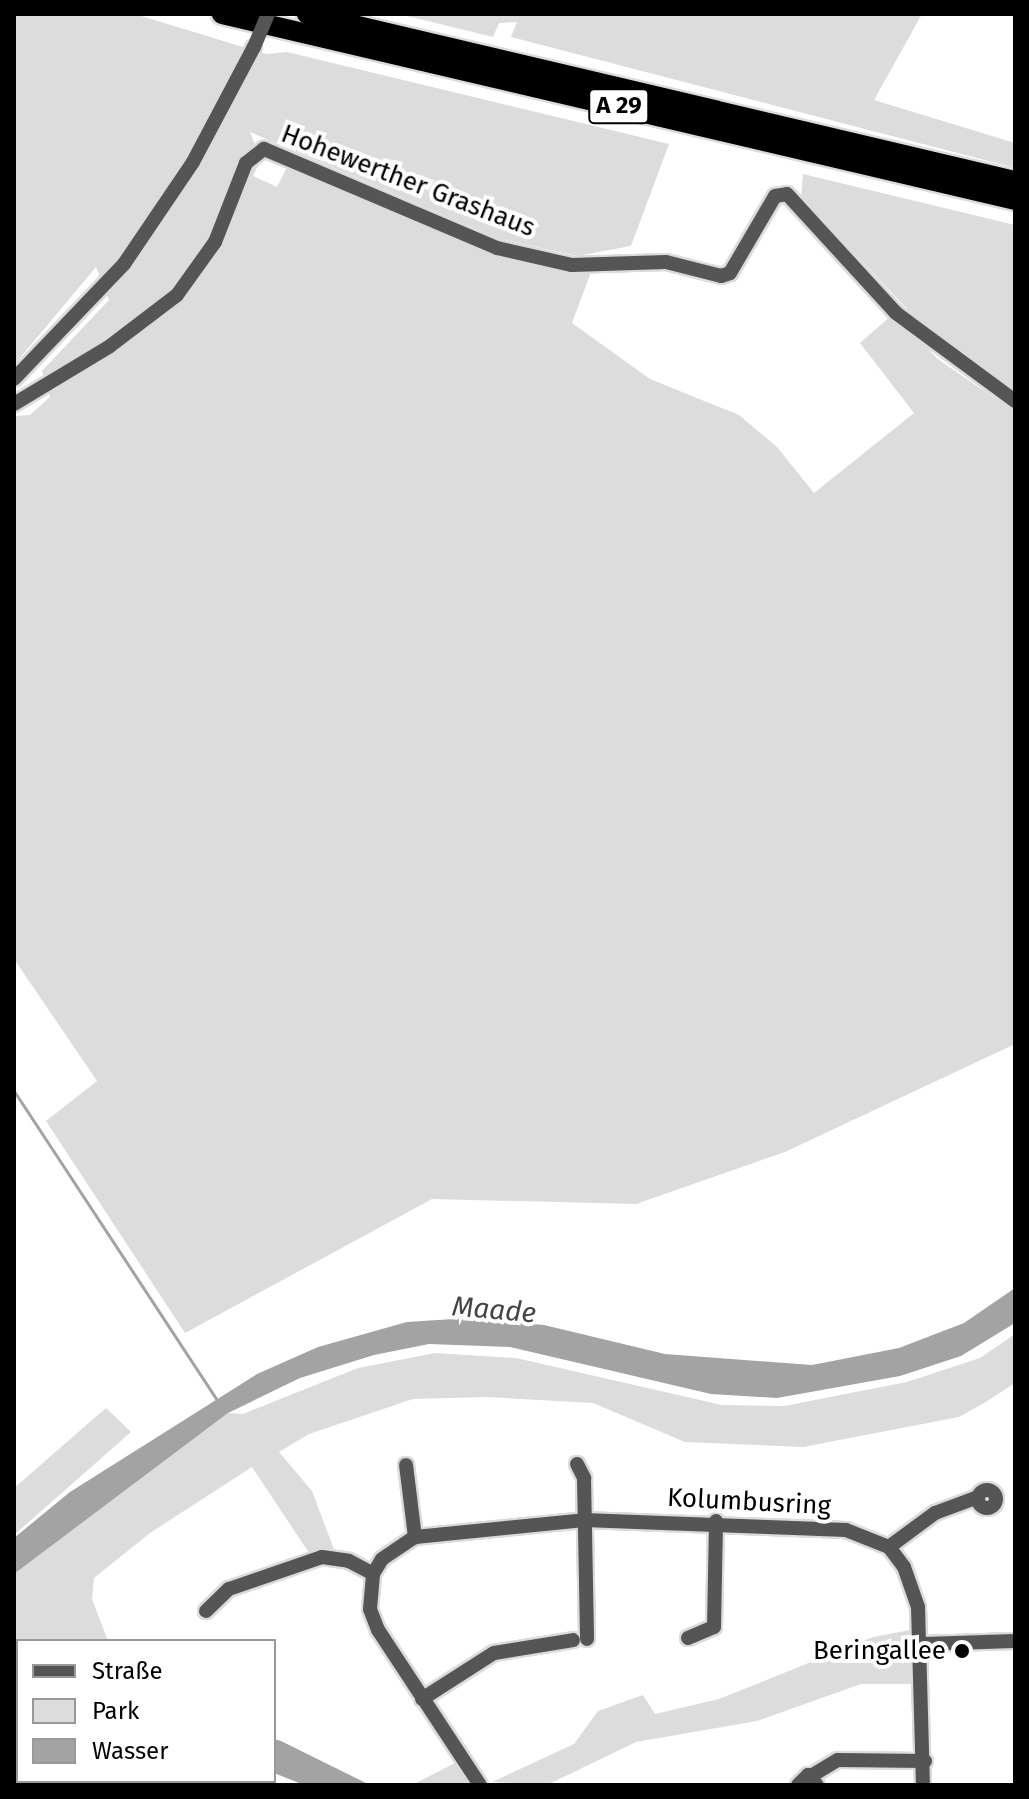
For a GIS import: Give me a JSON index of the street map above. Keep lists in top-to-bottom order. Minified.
{"streets":{"highway":["A 29"],"street":["Hohewerther Grashaus","Kolumbusring"]},"water":["Maade"],"places":["Beringallee"],"legend":["Straße","Park","Wasser"]}
